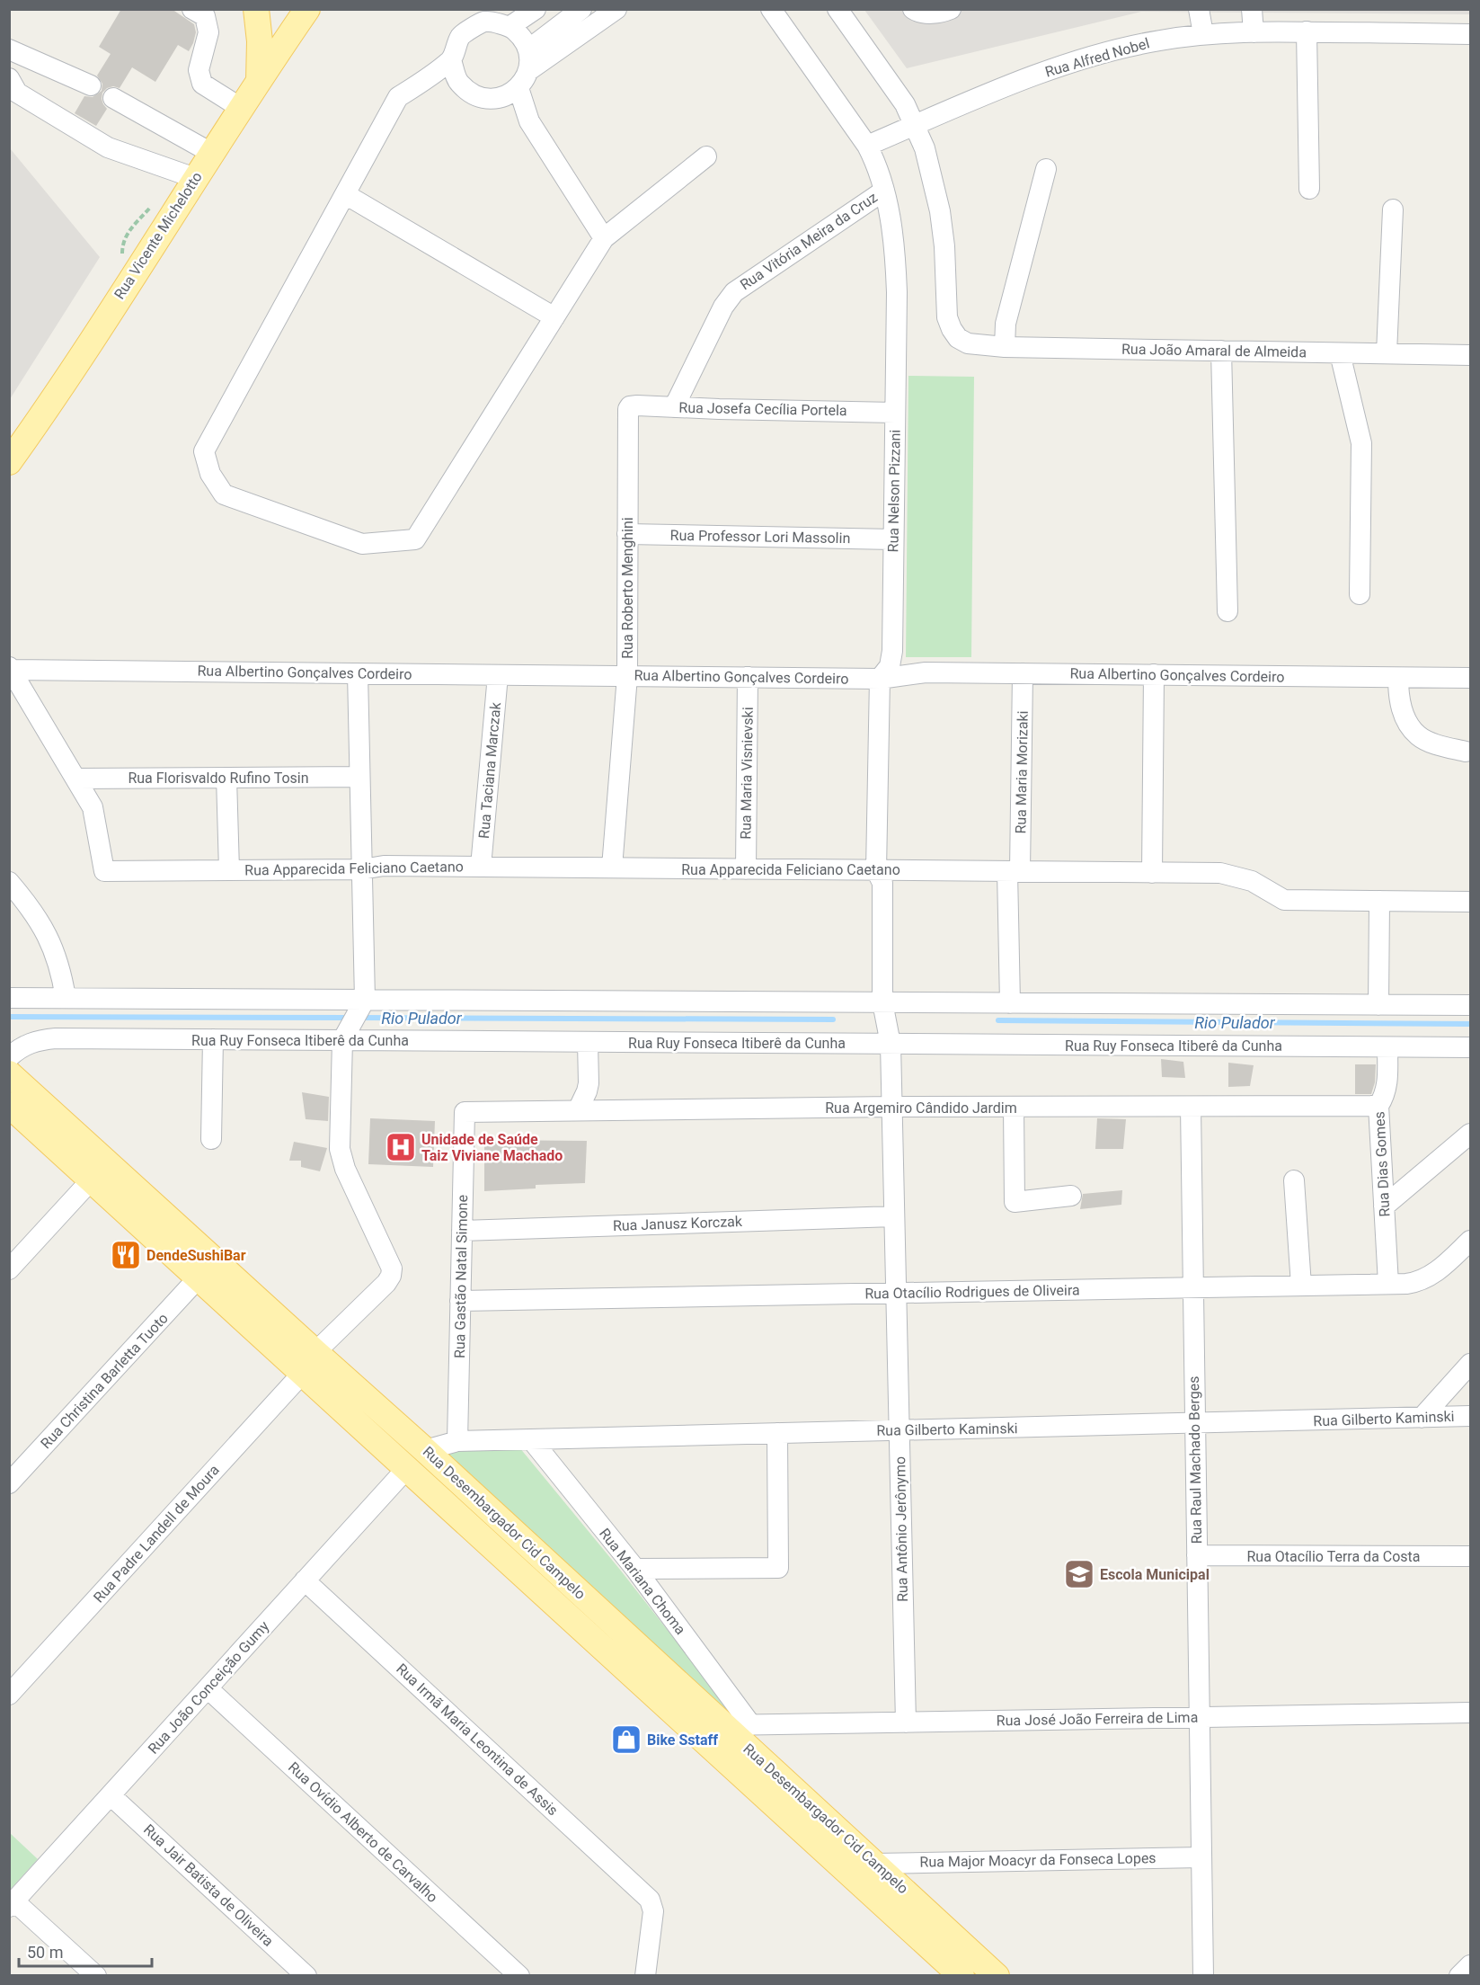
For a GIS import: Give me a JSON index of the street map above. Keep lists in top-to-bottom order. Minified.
{"streets":{"main road":["Rua Vicente Michelotto","Rua Desembargador Cid Campelo"],"street":["Rua Alfred Nobel","Rua Vitória Meira da Cruz","Rua João Amaral de Almeida","Rua Josefa Cecília Portela","Rua Nelson Pizzani","Rua Professor Lori Massolin","Rua Roberto Menghini","Rua Albertino Gonçalves Cordeiro","Rua Taciana Marczak","Rua Maria Morizaki","Rua Maria Visnievski","Rua Florisvaldo Rufino Tosin","Rua Apparecida Feliciano Caetano","Rua Ruy Fonseca Itiberê da Cunha","Rua Argemiro Cândido Jardim","Rua Dias Gomes","Rua Janusz Korczak","Rua Gastão Natal Simone","Rua Otacílio Rodrigues de Oliveira","Rua Christina Barletta Tuoto","Rua Gilberto Kaminski","Rua Raul Machado Berges","Rua Antônio Jerônymo","Rua Padre Landell de Moura","Rua Otacílio Terra da Costa","Rua Mariana Choma","Rua João Conceição Gumy","Rua José João Ferreira de Lima","Rua Irmã Maria Leontina de Assis","Rua Ovídio Alberto de Carvalho","Rua Major Moacyr da Fonseca Lopes","Rua Jair Batista de Oliveira"]},"crossings":[["Rua Alfred Nobel","Rua João Amaral de Almeida"],["Rua Alfred Nobel","Rua Nelson Pizzani"],["Rua Vitória Meira da Cruz","Rua Josefa Cecília Portela"],["Rua Vitória Meira da Cruz","Rua Nelson Pizzani"],["Rua Josefa Cecília Portela","Rua Nelson Pizzani"],["Rua Josefa Cecília Portela","Rua Roberto Menghini"],["Rua Nelson Pizzani","Rua Professor Lori Massolin"],["Rua Nelson Pizzani","Rua Albertino Gonçalves Cordeiro"],["Rua Nelson Pizzani","Rua Apparecida Feliciano Caetano"],["Rua Nelson Pizzani","Rua Ruy Fonseca Itiberê da Cunha"],["Rua Nelson Pizzani","Rua Antônio Jerônymo"],["Rua Professor Lori Massolin","Rua Roberto Menghini"],["Rua Roberto Menghini","Rua Albertino Gonçalves Cordeiro"],["Rua Roberto Menghini","Rua Apparecida Feliciano Caetano"],["Rua Albertino Gonçalves Cordeiro","Rua Taciana Marczak"],["Rua Albertino Gonçalves Cordeiro","Rua Maria Morizaki"],["Rua Albertino Gonçalves Cordeiro","Rua Maria Visnievski"],["Rua Taciana Marczak","Rua Apparecida Feliciano Caetano"],["Rua Maria Morizaki","Rua Apparecida Feliciano Caetano"],["Rua Maria Visnievski","Rua Apparecida Feliciano Caetano"],["Rua Florisvaldo Rufino Tosin","Rua Apparecida Feliciano Caetano"],["Rua Ruy Fonseca Itiberê da Cunha","Rua Dias Gomes"],["Rua Ruy Fonseca Itiberê da Cunha","Rua Antônio Jerônymo"],["Rua Ruy Fonseca Itiberê da Cunha","Rua Padre Landell de Moura"],["Rua Argemiro Cândido Jardim","Rua Dias Gomes"],["Rua Argemiro Cândido Jardim","Rua Gastão Natal Simone"],["Rua Argemiro Cândido Jardim","Rua Raul Machado Berges"],["Rua Argemiro Cândido Jardim","Rua Antônio Jerônymo"],["Rua Dias Gomes","Rua Otacílio Rodrigues de Oliveira"],["Rua Janusz Korczak","Rua Gastão Natal Simone"],["Rua Janusz Korczak","Rua Antônio Jerônymo"],["Rua Gastão Natal Simone","Rua Otacílio Rodrigues de Oliveira"],["Rua Gastão Natal Simone","Rua Gilberto Kaminski"],["Rua Otacílio Rodrigues de Oliveira","Rua Raul Machado Berges"],["Rua Otacílio Rodrigues de Oliveira","Rua Antônio Jerônymo"],["Rua Christina Barletta Tuoto","Rua Desembargador Cid Campelo"],["Rua Gilberto Kaminski","Rua Raul Machado Berges"],["Rua Gilberto Kaminski","Rua Desembargador Cid Campelo"],["Rua Gilberto Kaminski","Rua Antônio Jerônymo"],["Rua Gilberto Kaminski","Rua Mariana Choma"],["Rua Raul Machado Berges","Rua Otacílio Terra da Costa"],["Rua Raul Machado Berges","Rua José João Ferreira de Lima"],["Rua Raul Machado Berges","Rua Major Moacyr da Fonseca Lopes"],["Rua Desembargador Cid Campelo","Rua Padre Landell de Moura"],["Rua Desembargador Cid Campelo","Rua João Conceição Gumy"],["Rua Desembargador Cid Campelo","Rua José João Ferreira de Lima"],["Rua Desembargador Cid Campelo","Rua Major Moacyr da Fonseca Lopes"],["Rua Antônio Jerônymo","Rua José João Ferreira de Lima"],["Rua Mariana Choma","Rua José João Ferreira de Lima"],["Rua João Conceição Gumy","Rua Irmã Maria Leontina de Assis"],["Rua João Conceição Gumy","Rua Ovídio Alberto de Carvalho"],["Rua João Conceição Gumy","Rua Jair Batista de Oliveira"]],"water":["Rio Pulador"],"places":{"hospital":["Unidade de Saúde Taiz Viviane Machado"],"restaurant":["DendeSushiBar"],"school or university":["Escola Municipal"],"shop":["Bike Sstaff"]},"scale_bar":"50 m"}
